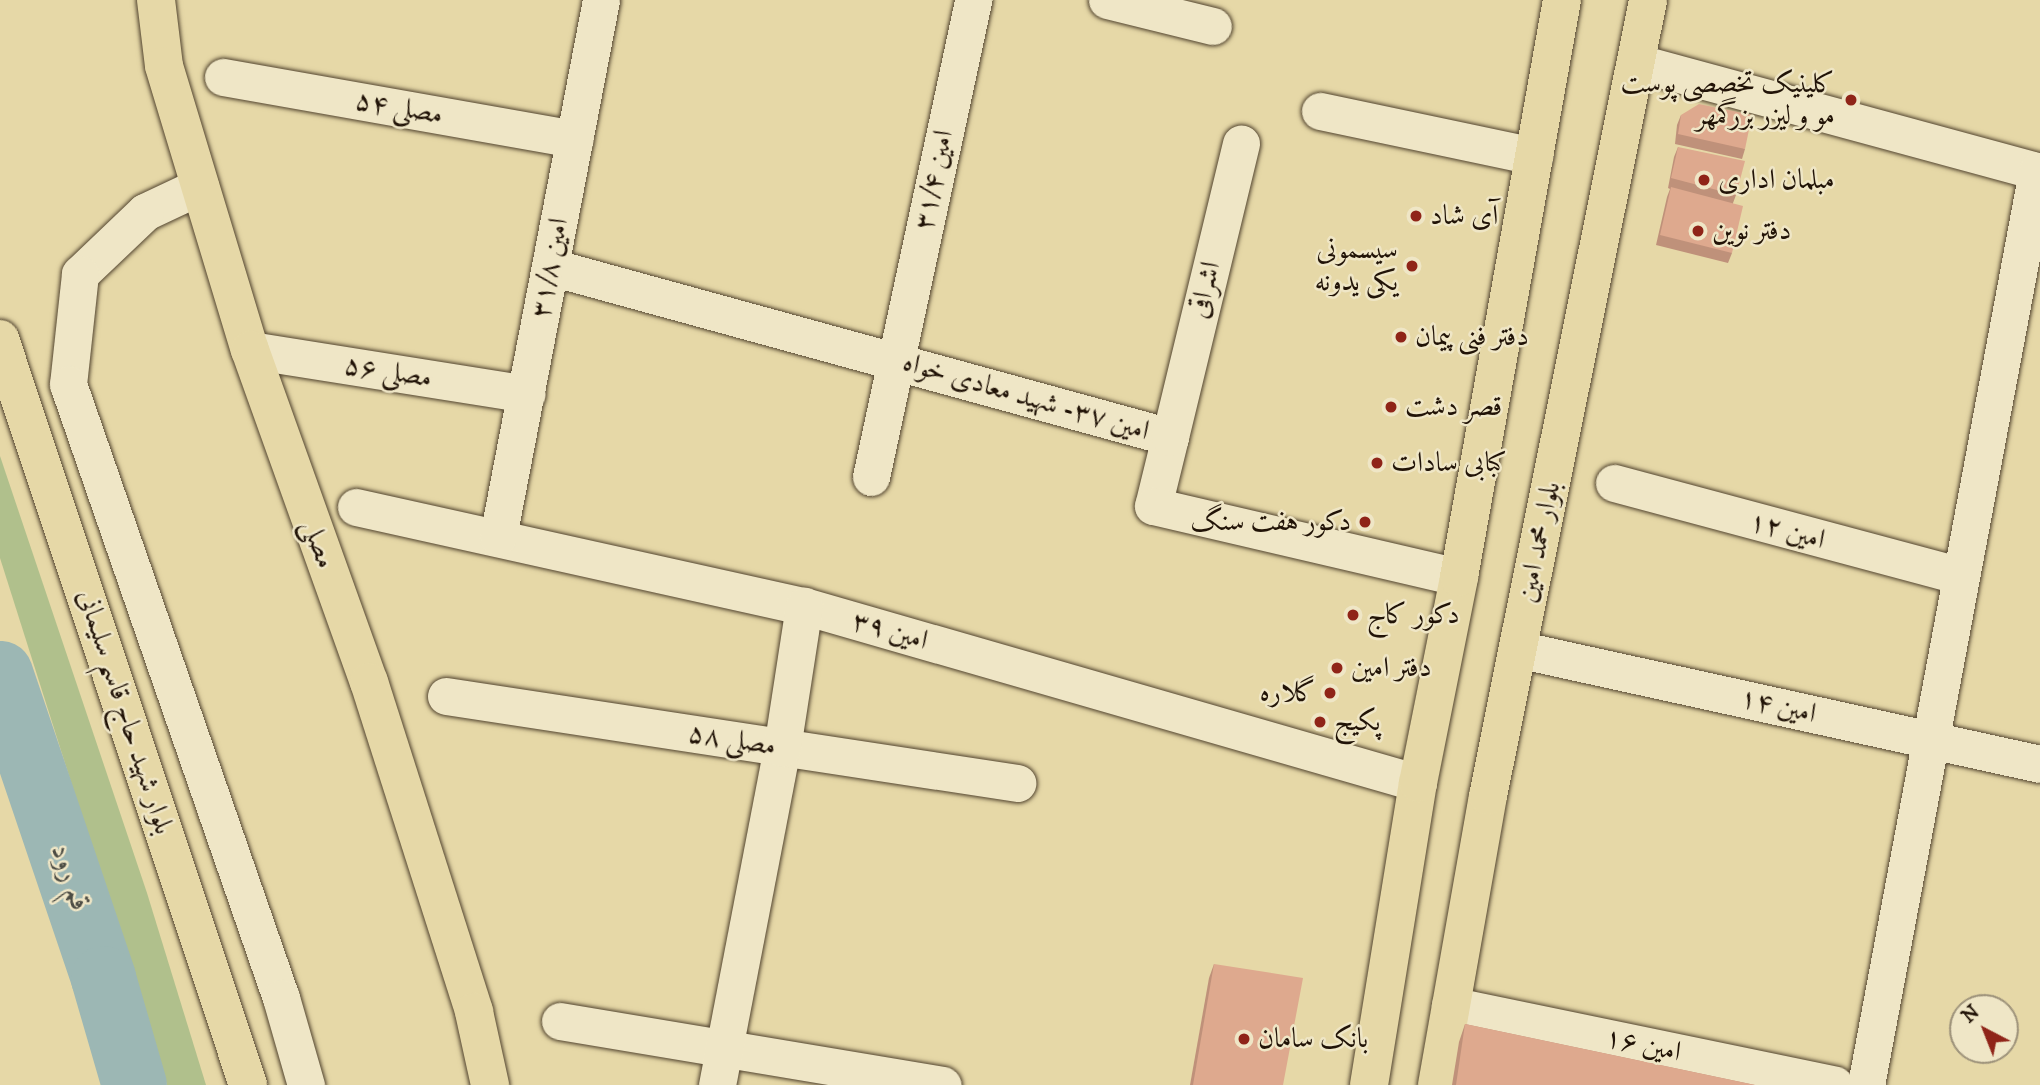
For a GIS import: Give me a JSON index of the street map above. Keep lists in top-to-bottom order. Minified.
{"streets":{"main road":["بلوار محمد امین","مصلی","بلوار شهید حاج قاسم سلیمانی"],"street":["مصلی ۵۴","امین ۳۱/۴","امین ۳۱/۸","اشراقی","مصلی ۵۶","امین ۳۷- شهید معادی خواه","امین ۱۲","امین ۳۹","امین ۱۴","مصلی ۵۸","امین ۱۶"]},"crossings":[["مصلی ۵۴","امین ۳۱/۸"],["امین ۳۱/۴","امین ۳۷- شهید معادی خواه"],["امین ۳۱/۸","مصلی ۵۶"],["امین ۳۱/۸","امین ۳۷- شهید معادی خواه"],["امین ۳۱/۸","امین ۳۹"],["اشراقی","امین ۳۷- شهید معادی خواه"],["مصلی ۵۶","مصلی"],["بلوار محمد امین","امین ۱۴"],["بلوار محمد امین","امین ۱۶"]],"water":["قم رود"],"places":["کلینیک تخصصی پوست مو و لیزر بزرگمهر","مبلمان اداری","آی شاد","دفتر نوین","سیسمونی یکی یدونه","دفتر فنی پیمان","قصر دشت","کبابی سادات","دکور هفت سنگ","دکور کاج","دفتر امین","گلاره","پکیج","بانک سامان"],"north":"top left"}
